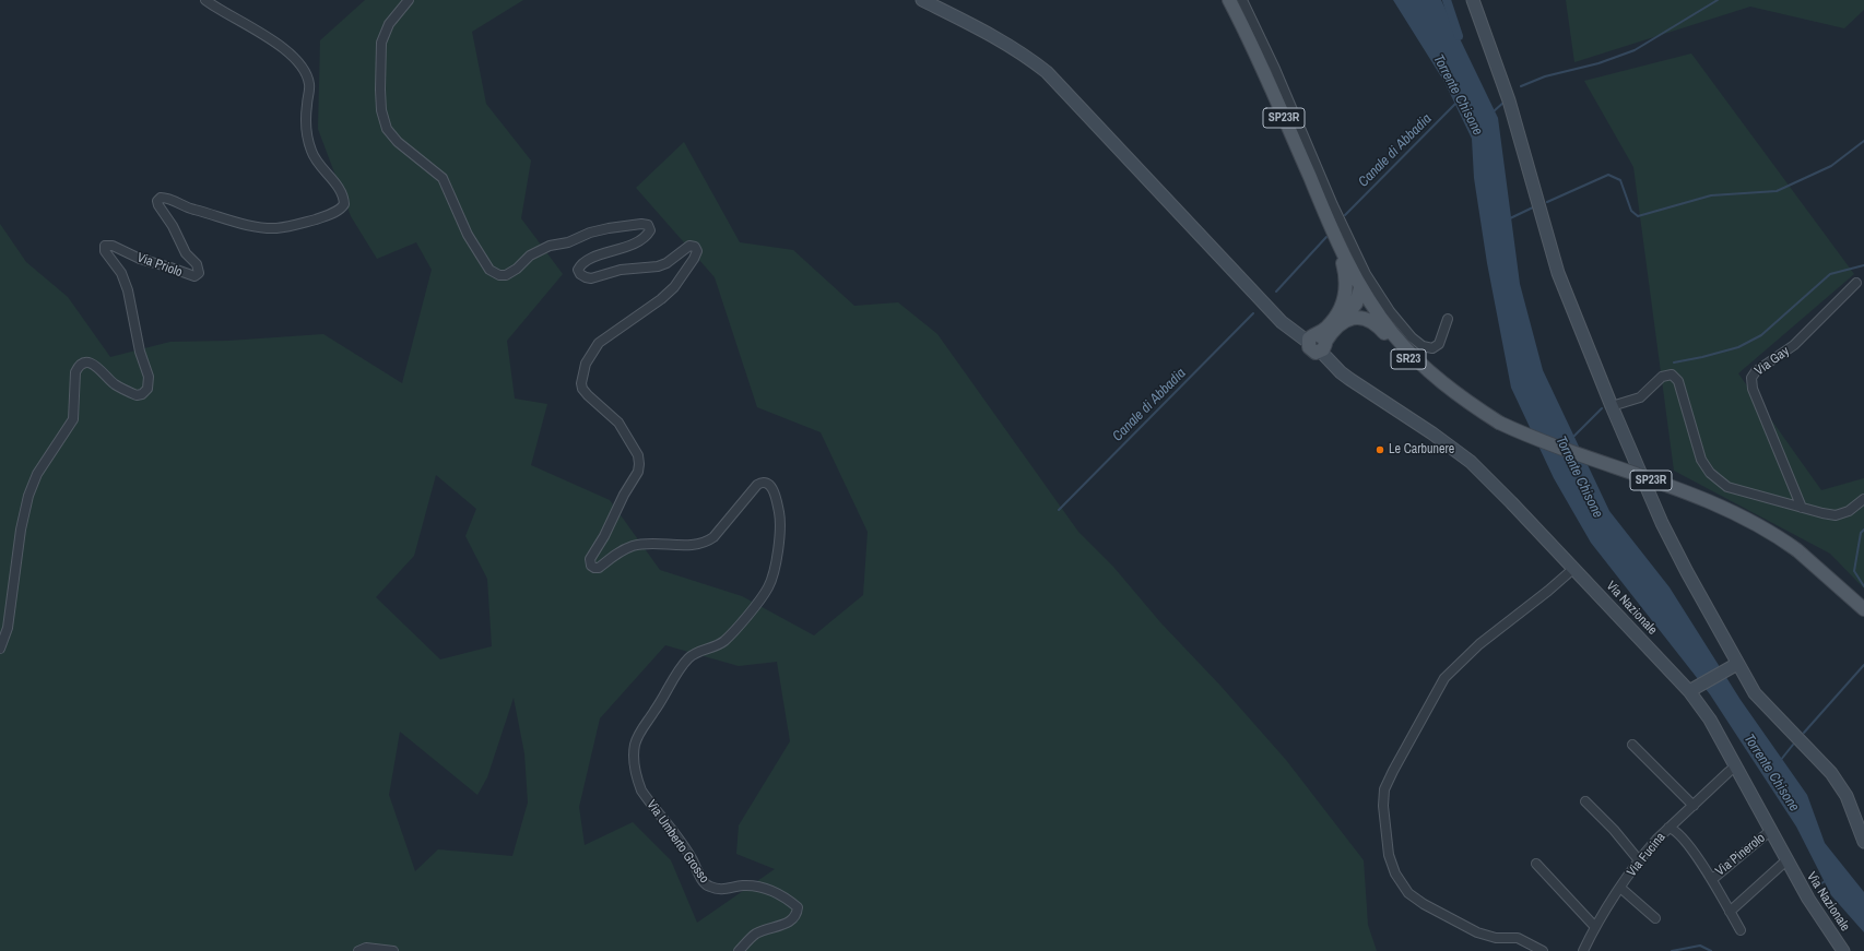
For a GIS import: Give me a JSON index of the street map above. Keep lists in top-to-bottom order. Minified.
{"streets":{"main road":["SP23R","SR23","Via Nazionale"],"street":["Via Priolo","Via Gay","Via Umberto Grosso","Via Fucina","Via Pinerolo"]},"crossings":[["SP23R","SR23"],["Via Nazionale","Via Fucina"],["Via Nazionale","Via Pinerolo"],["Via Fucina","Via Pinerolo"]],"water":["Torrente Chisone","Canale di Abbadia"],"places":["Le Carbunere"]}
